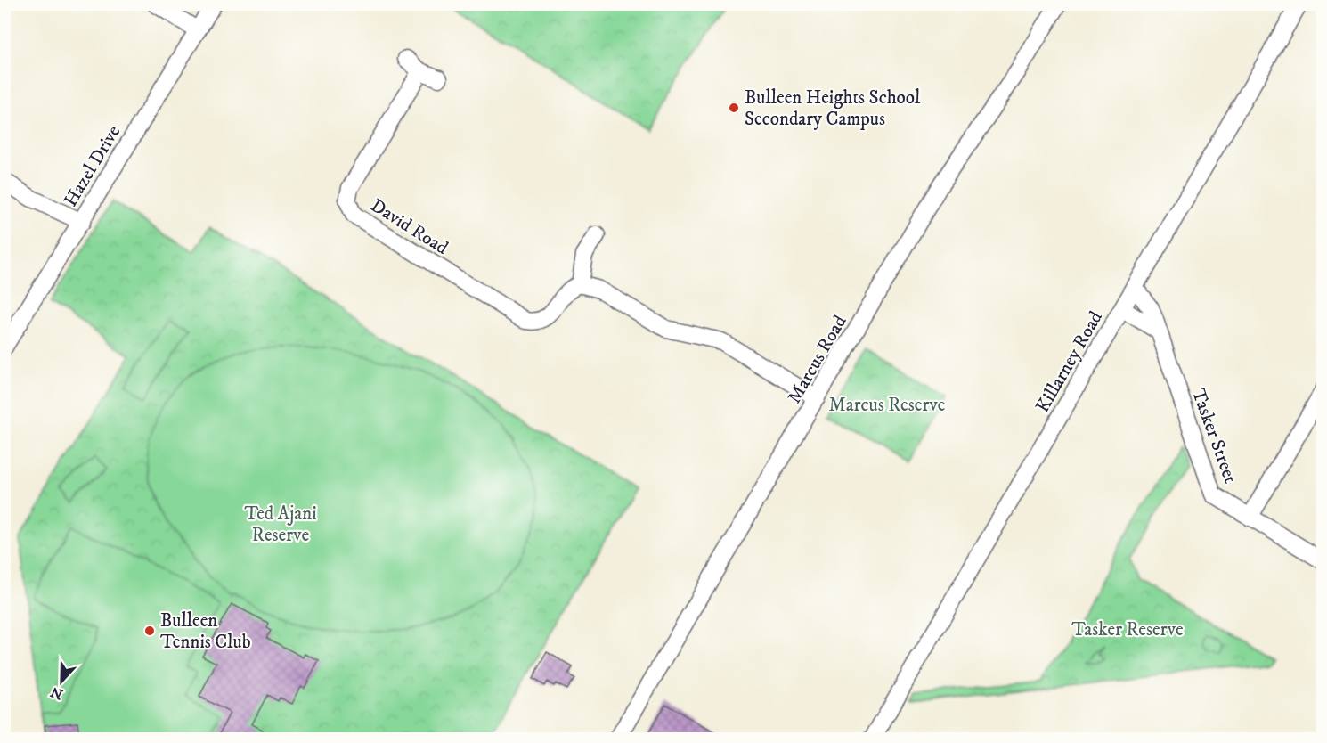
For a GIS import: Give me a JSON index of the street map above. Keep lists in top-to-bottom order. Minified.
{"streets":{"street":["Hazel Drive","David Road","Marcus Road","Killarney Road","Tasker Street"]},"crossings":[["Killarney Road","Tasker Street"]],"parks":["Marcus Reserve","Ted Ajani Reserve","Tasker Reserve"],"places":["Bulleen Heights School Secondary Campus","Bulleen Tennis Club"],"north":"bottom"}
